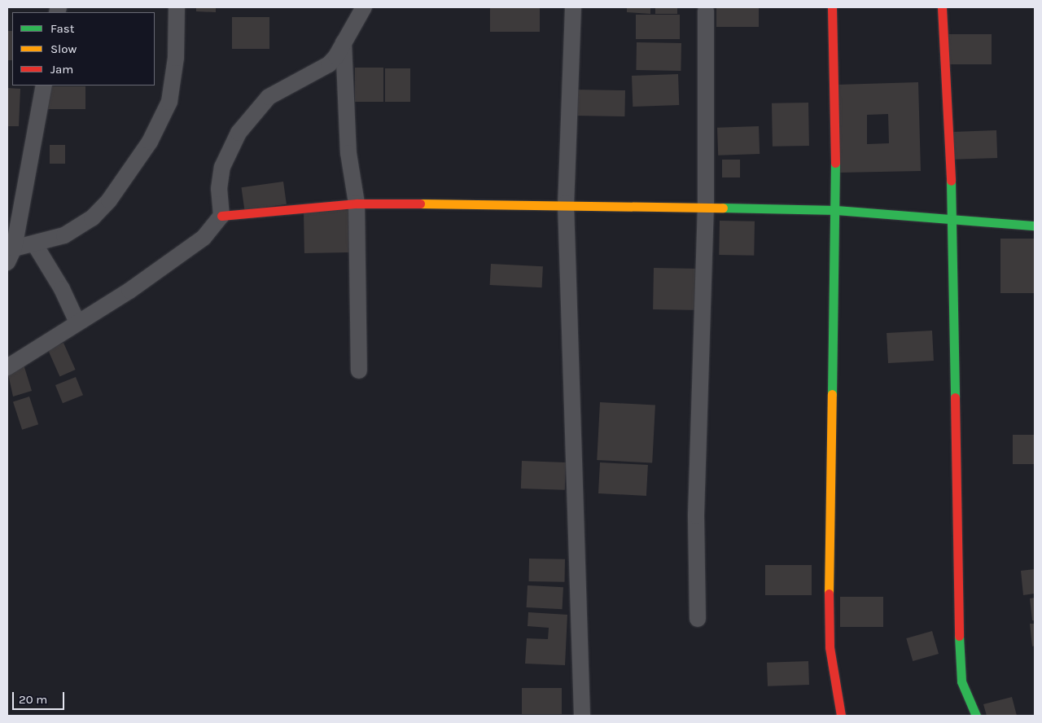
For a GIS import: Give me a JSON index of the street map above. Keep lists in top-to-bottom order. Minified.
{"legend":["Fast","Slow","Jam"],"scale_bar":"20 m"}
